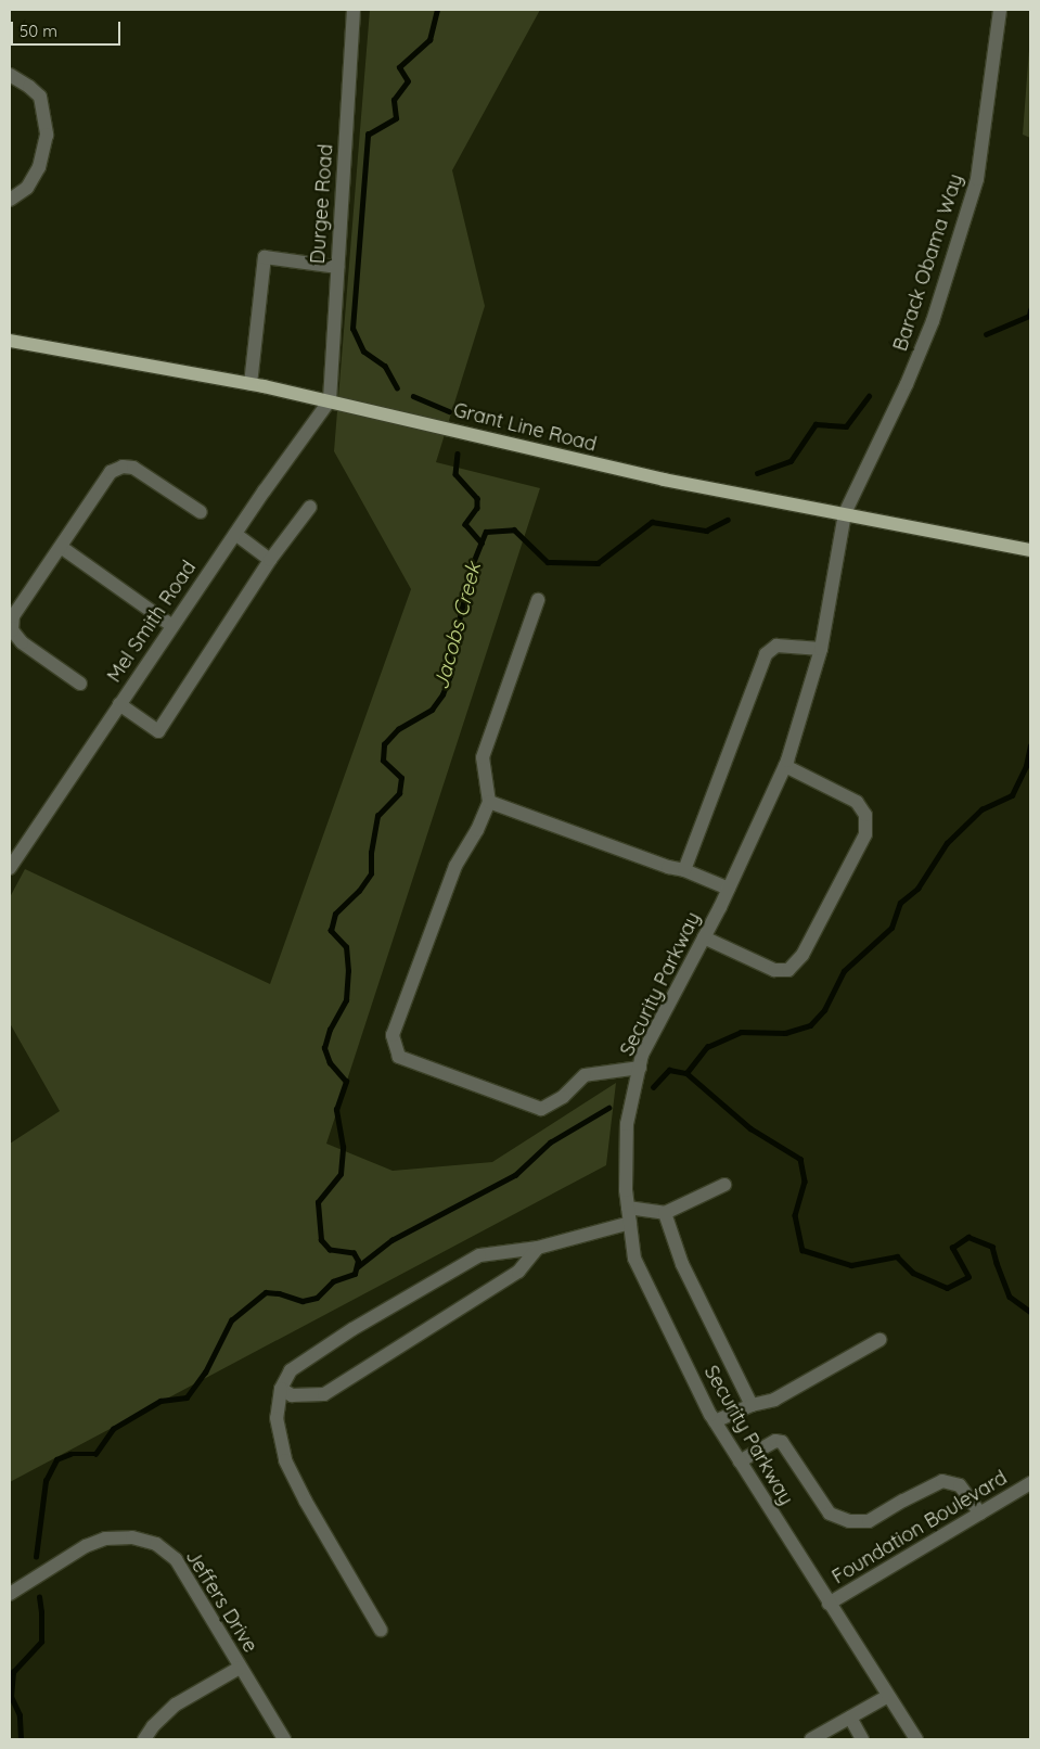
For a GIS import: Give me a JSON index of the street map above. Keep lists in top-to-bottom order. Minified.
{"streets":{"main road":["Grant Line Road"],"street":["Durgee Road","Barack Obama Way","Mel Smith Road","Security Parkway","Foundation Boulevard","Jeffers Drive"]},"crossings":[["Durgee Road","Grant Line Road"],["Durgee Road","Mel Smith Road"],["Barack Obama Way","Grant Line Road"],["Barack Obama Way","Security Parkway"],["Grant Line Road","Mel Smith Road"],["Grant Line Road","Security Parkway"],["Security Parkway","Foundation Boulevard"]],"water":["Jacobs Creek"],"scale_bar":"50 m"}
